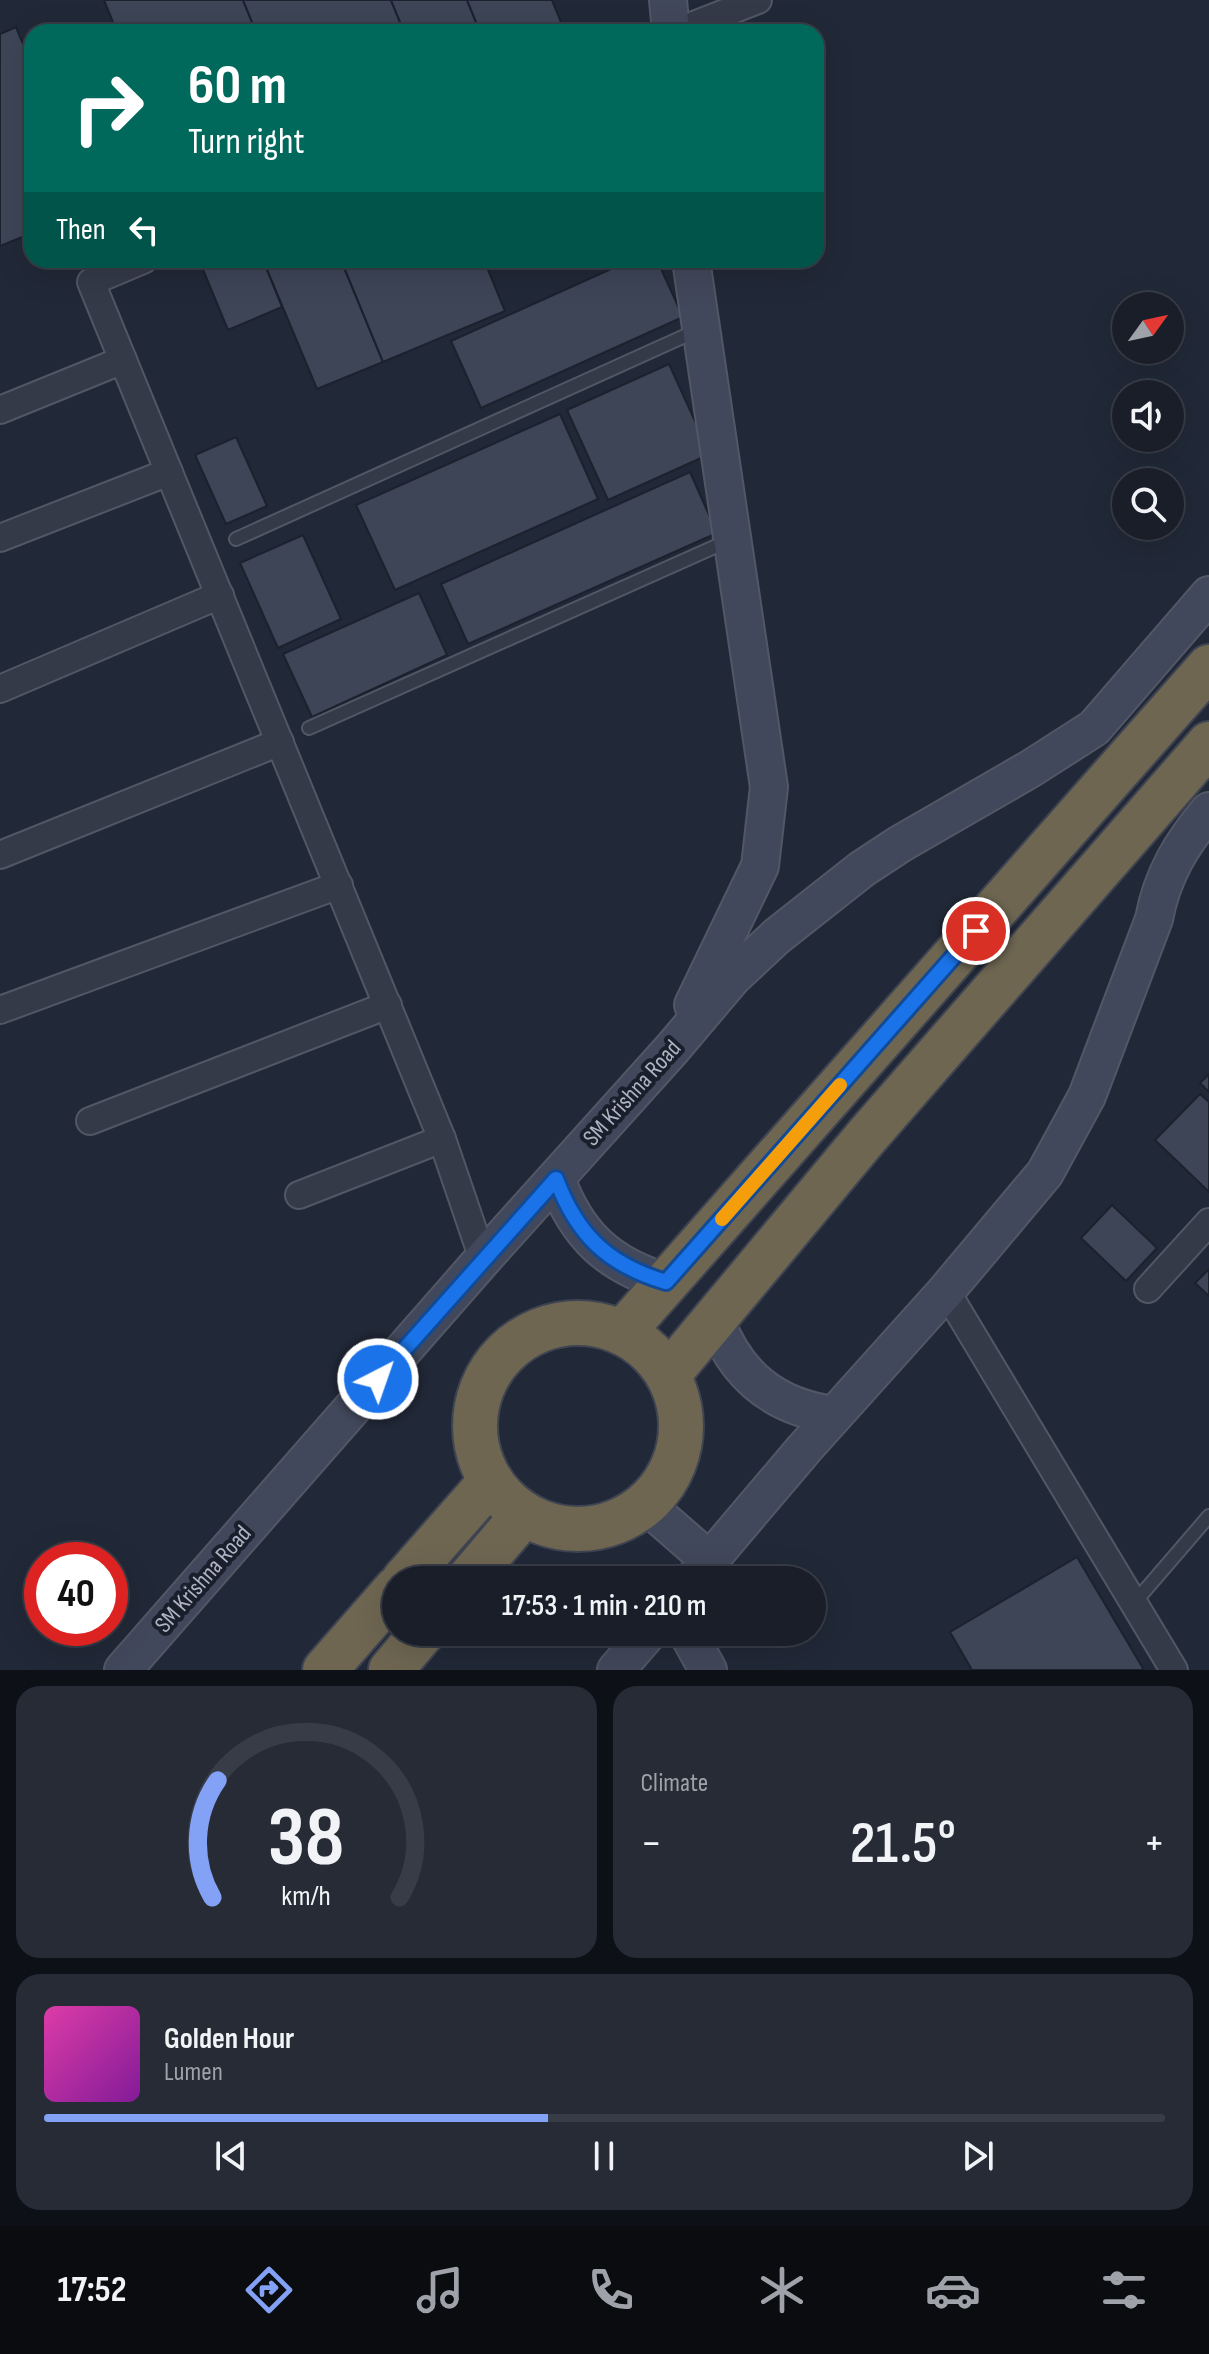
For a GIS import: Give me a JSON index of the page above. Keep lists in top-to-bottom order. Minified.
{"streets":{"street":["SM Krishna Road"]},"north":"top right","page":{"turn":["60 m","Turn right"],"then":"Then","limit":"40","trip":"17:53 · 1 min · 210 m","tile":"Climate","heat":["−","21.5°","+"],"song":["Golden Hour","Lumen"],"tabs":"17:52","gauge":["38","km/h"]}}
